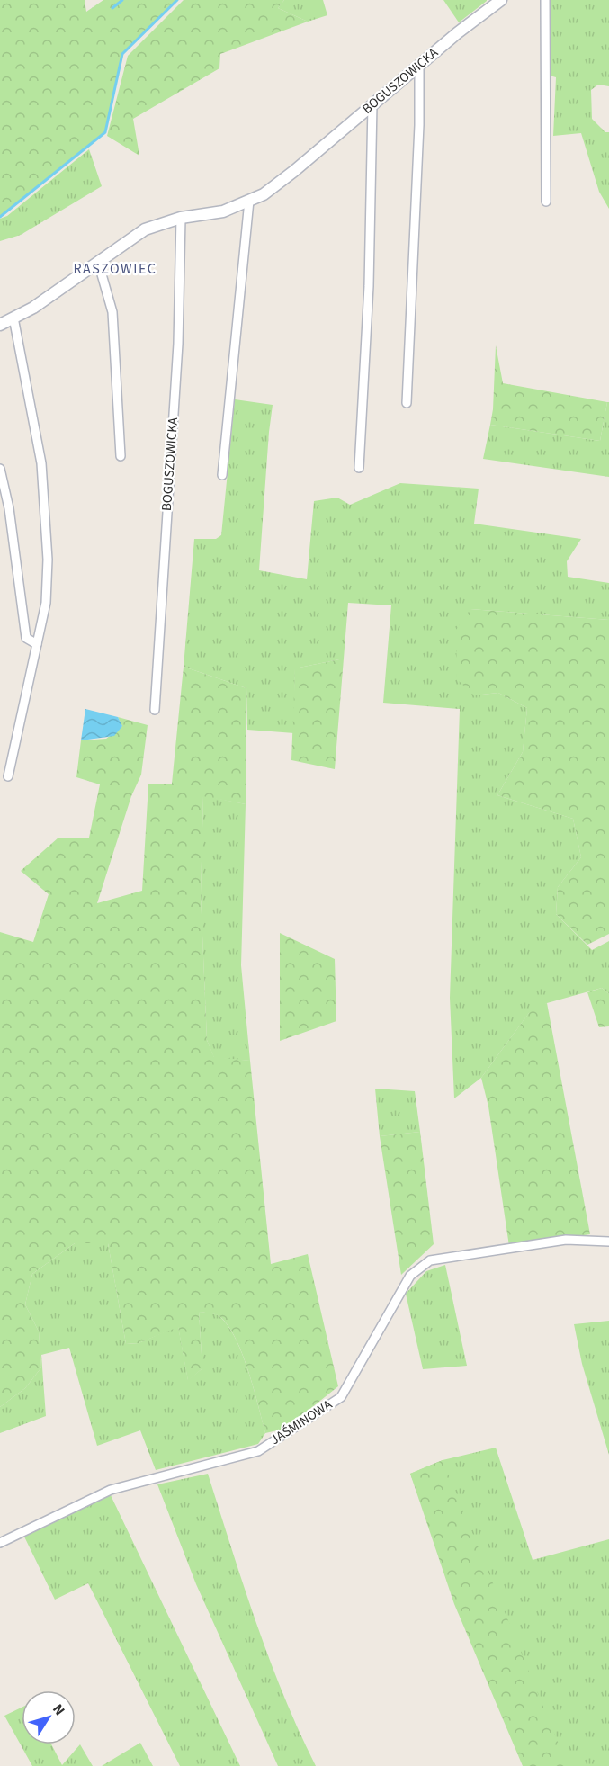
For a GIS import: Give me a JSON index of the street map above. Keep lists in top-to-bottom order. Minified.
{"streets":{"street":["BOGUSZOWICKA","JAŚMINOWA"]},"districts":["RASZOWIEC"],"north":"top right"}
